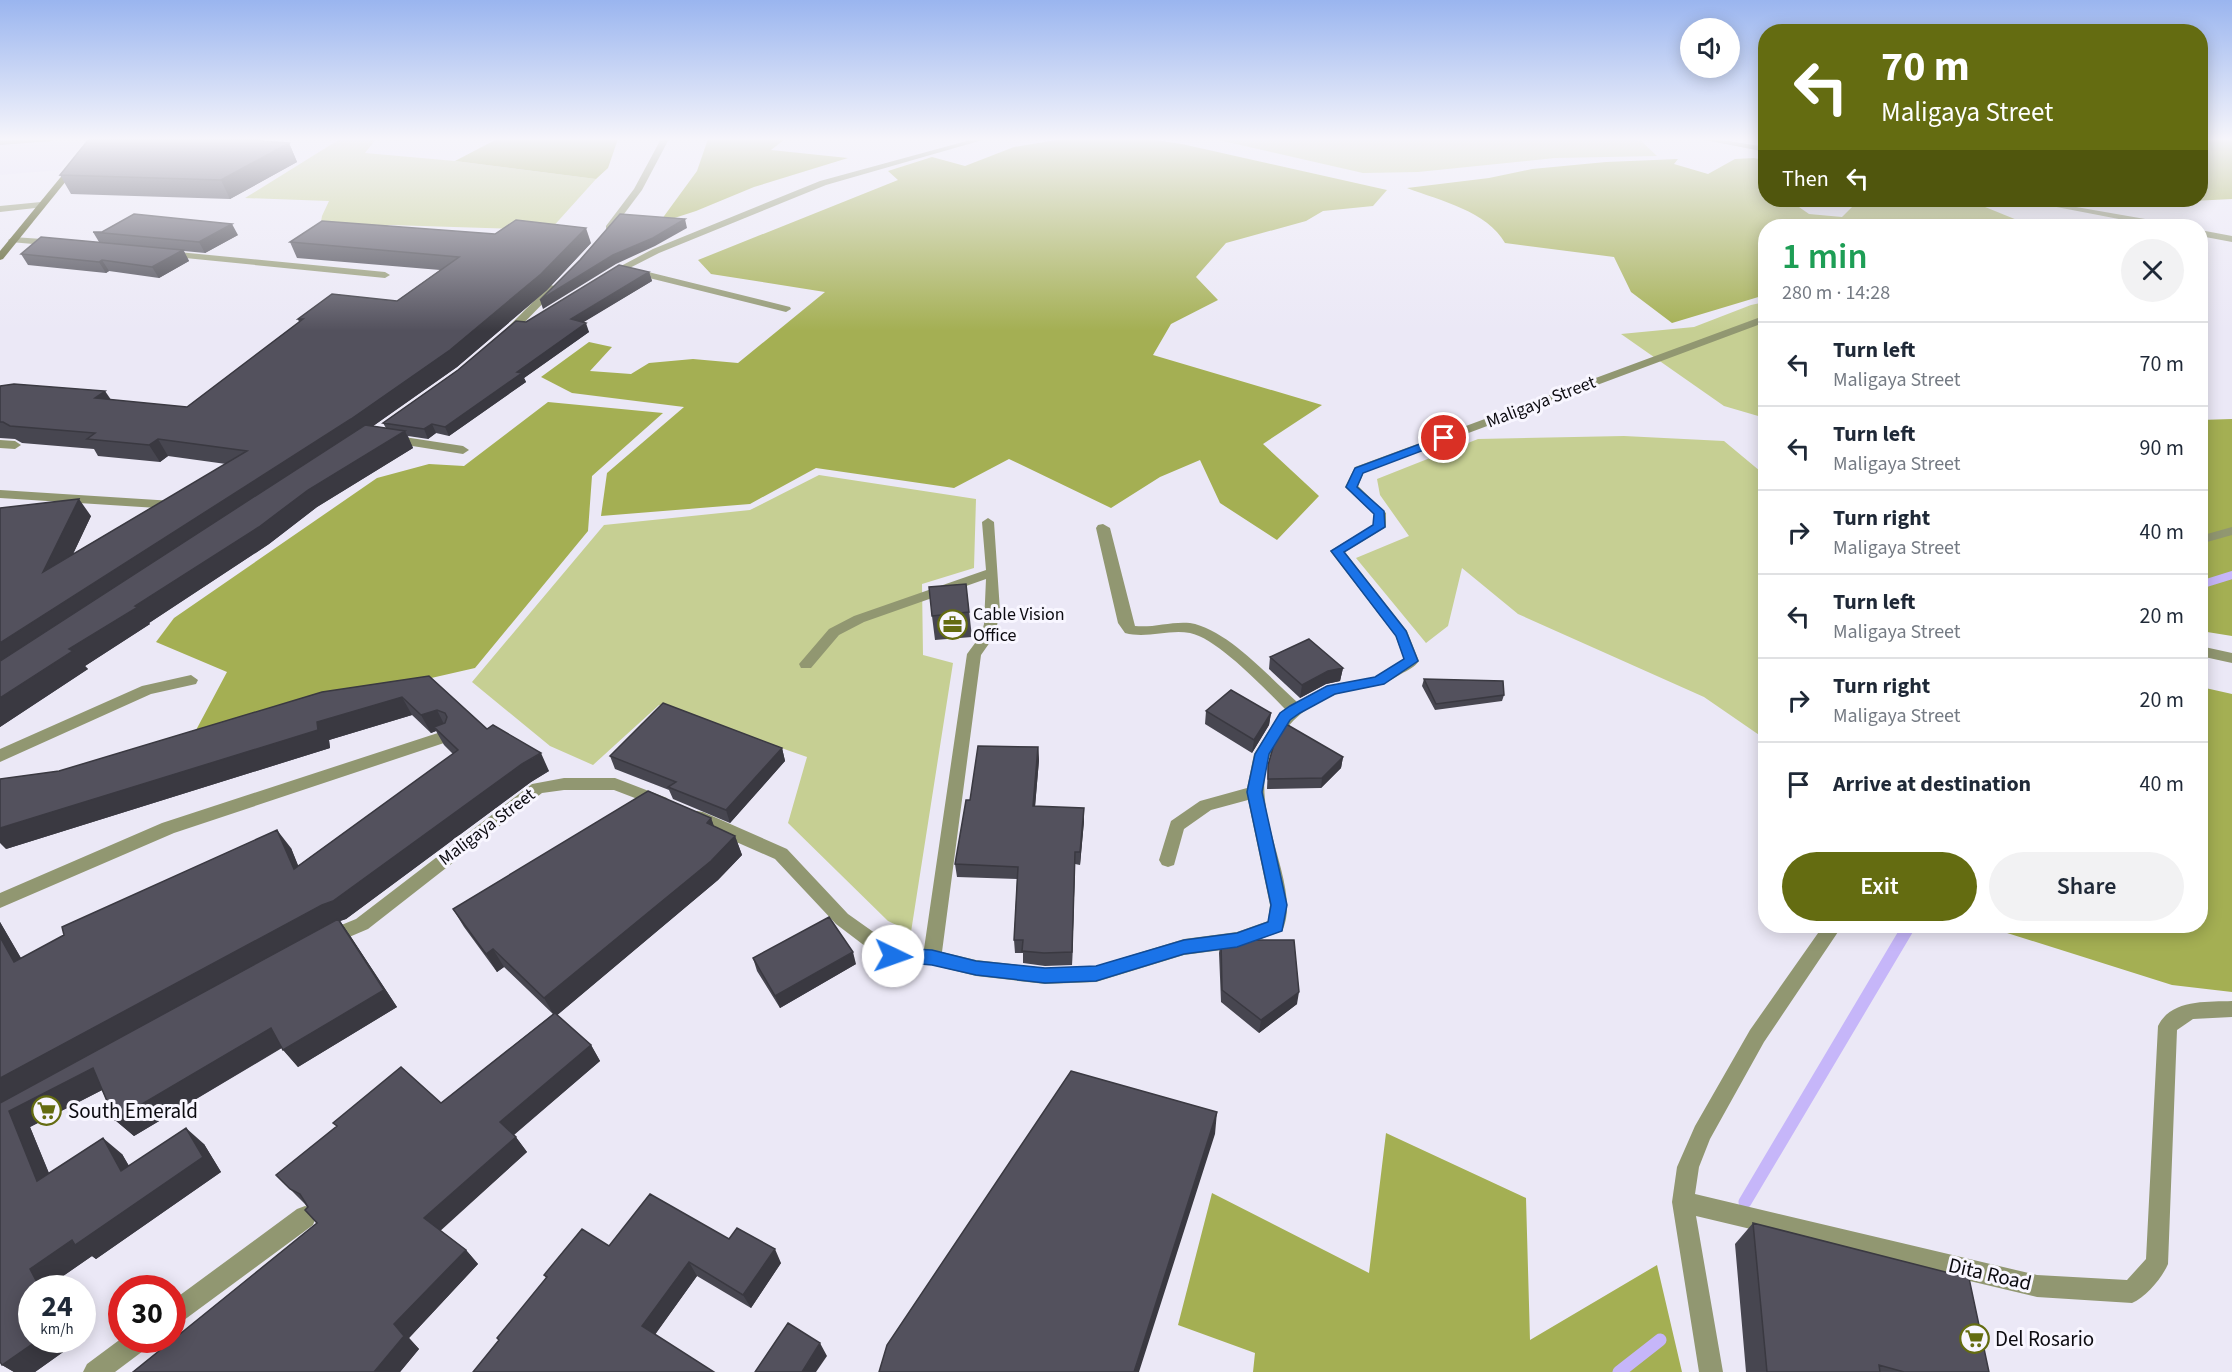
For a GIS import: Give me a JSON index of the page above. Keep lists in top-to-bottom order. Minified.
{"streets":{"street":["Maligaya Street","Dita Road"]},"places":{"office":["Cable Vision Office"],"supermarket":["South Emerald","Del Rosario"]},"page":{"turn":["70 m","Maligaya Street"],"then":"Then","heading":["1 min","280 m · 14:28"],"list":[{"name":"Turn left","note":"Maligaya Street","value":"70 m"},{"name":"Turn left","note":"Maligaya Street","value":"90 m"},{"name":"Turn right","note":"Maligaya Street","value":"40 m"},{"name":"Turn left","note":"Maligaya Street","value":"20 m"},{"name":"Turn right","note":"Maligaya Street","value":"20 m"},{"name":"Arrive at destination","value":"40 m"}],"buttons":["Exit","Share"],"speed":"24 km/h","limit":"30"}}
